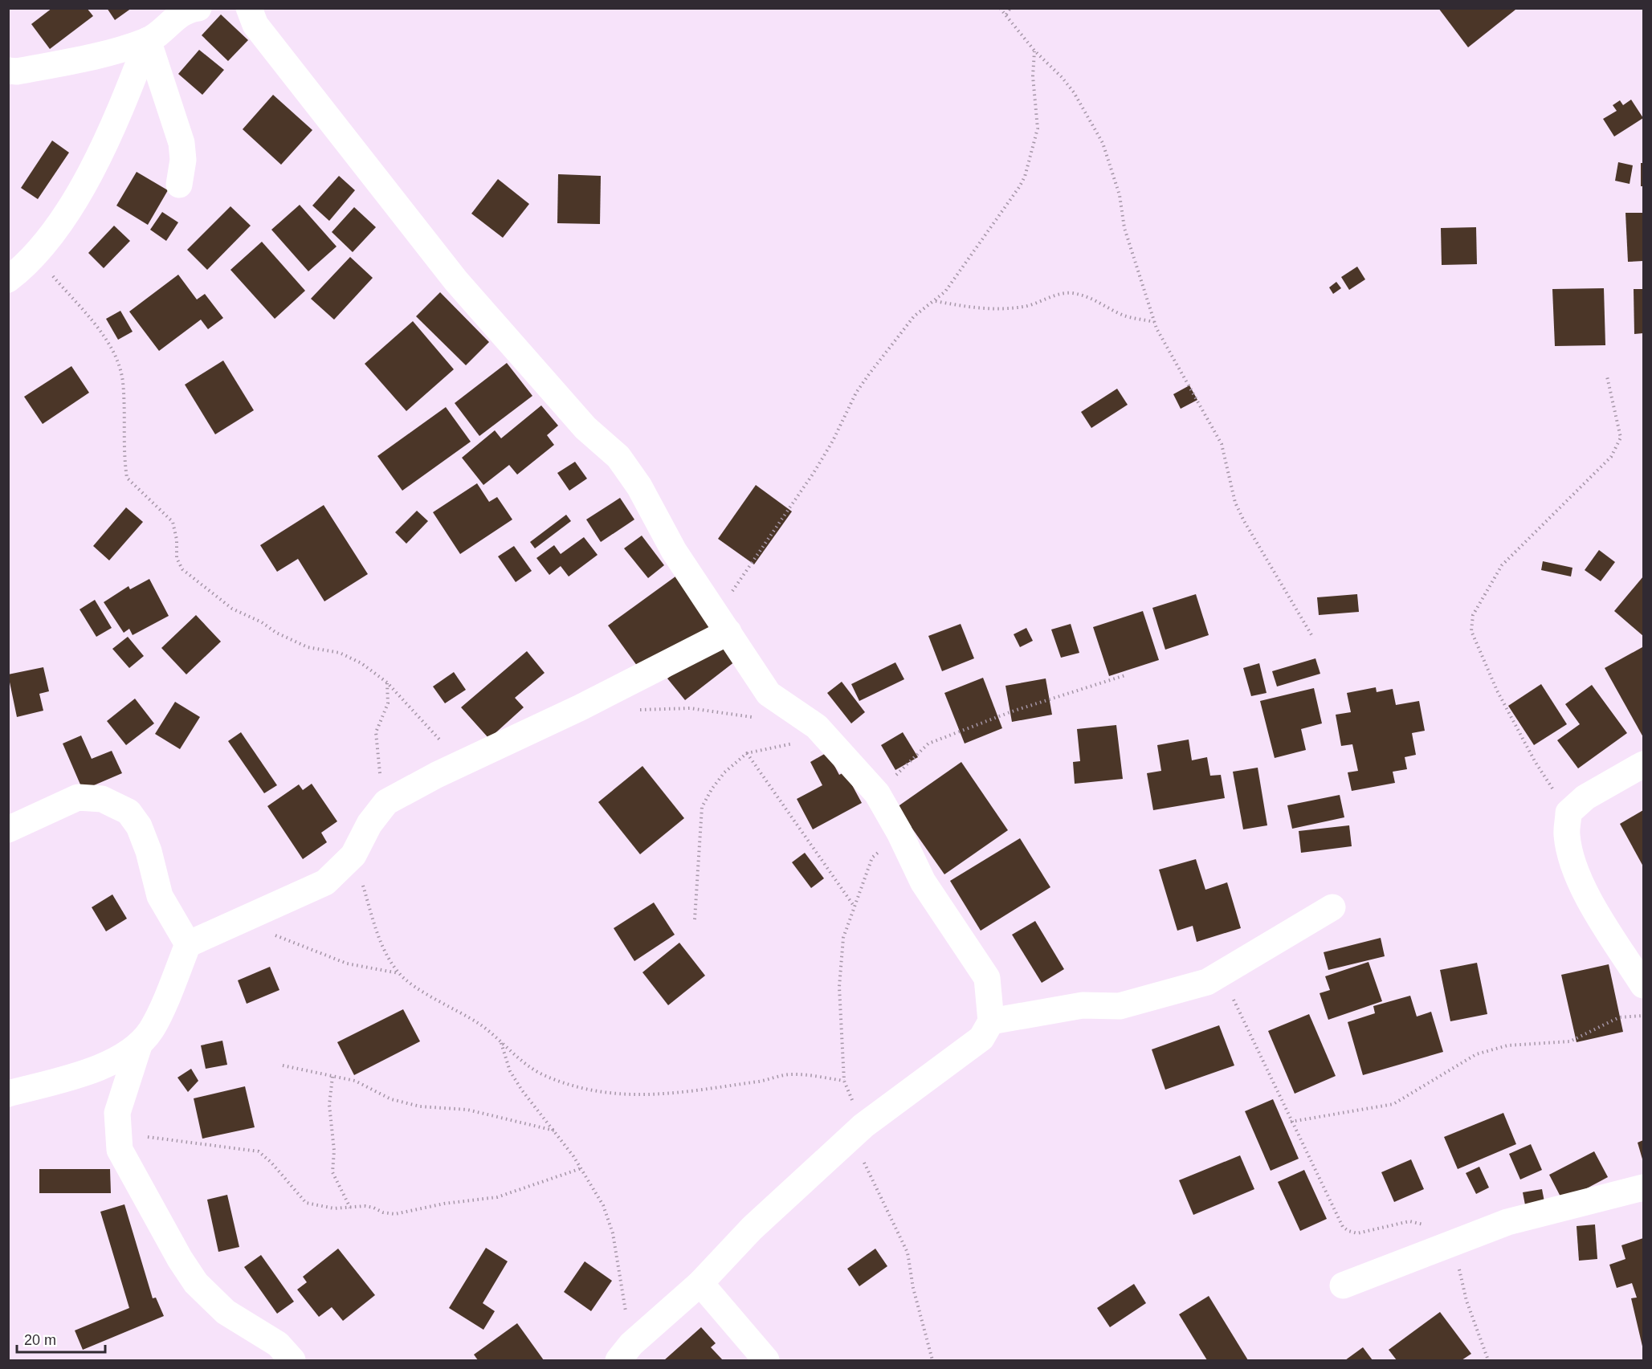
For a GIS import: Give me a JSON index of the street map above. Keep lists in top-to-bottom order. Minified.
{"scale_bar":"20 m"}
